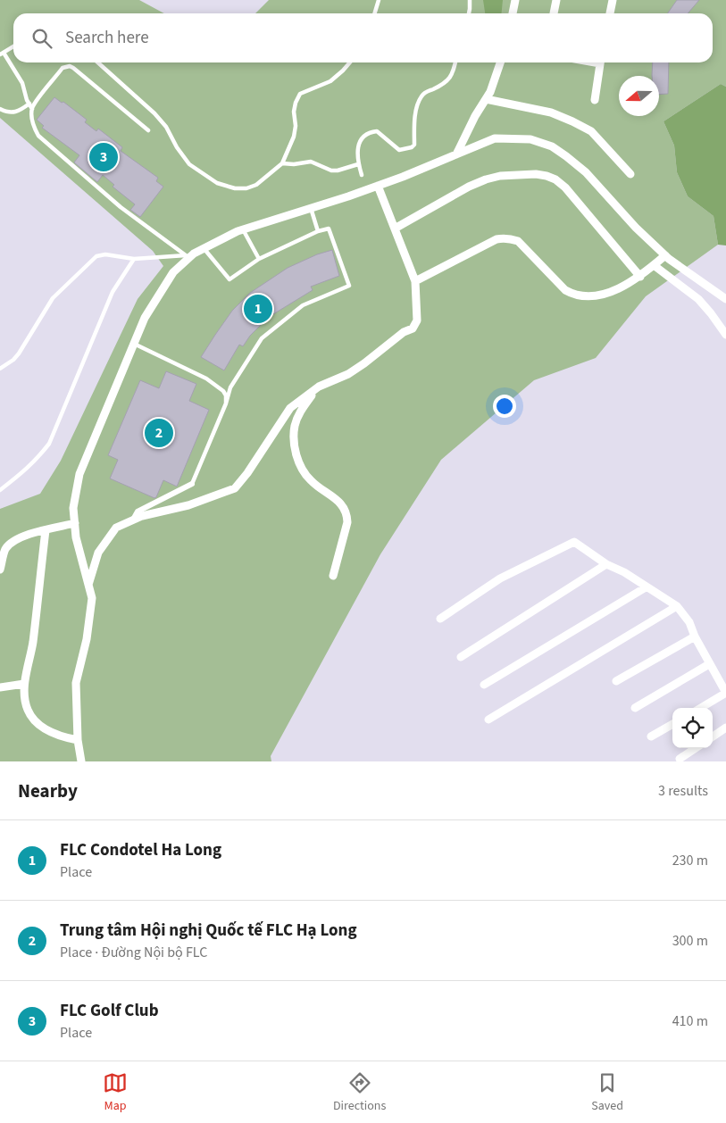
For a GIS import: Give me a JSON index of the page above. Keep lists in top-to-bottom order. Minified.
{"north":"left","page":{"search":"Search here","pins":["3","1","2"],"heading":["Nearby","3 results"],"list":[{"mark":"1","name":"FLC Condotel Ha Long","note":"Place","value":"230 m"},{"mark":"2","name":"Trung tâm Hội nghị Quốc tế FLC Hạ Long","note":"Place · Đường Nội bộ FLC","value":"300 m"},{"mark":"3","name":"FLC Golf Club","note":"Place","value":"410 m"}],"nav":["Map","Directions","Saved"]}}
